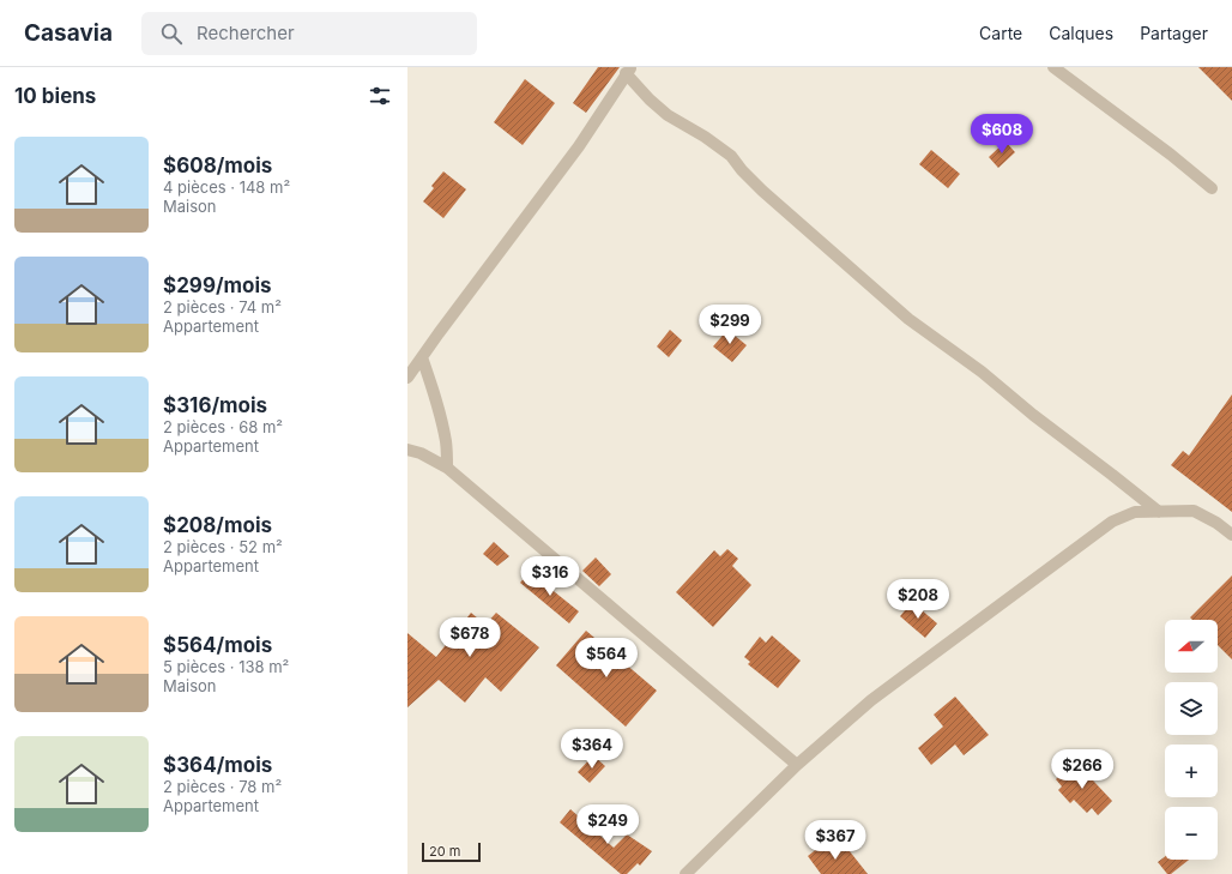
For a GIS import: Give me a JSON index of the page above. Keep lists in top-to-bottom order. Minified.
{"scale_bar":"20 m","north":"left","page":{"header":"Casavia","search":"Rechercher","nav":["Carte","Calques","Partager"],"heading":"10 biens","price":["$608","$299","$316","$208","$678","$564","$364","$266","$249","$367"],"list":[{"name":"$608/mois","note":"4 pièces · 148 m² · Maison"},{"name":"$299/mois","note":"2 pièces · 74 m² · Appartement"},{"name":"$316/mois","note":"2 pièces · 68 m² · Appartement"},{"name":"$208/mois","note":"2 pièces · 52 m² · Appartement"},{"name":"$564/mois","note":"5 pièces · 138 m² · Maison"},{"name":"$364/mois","note":"2 pièces · 78 m² · Appartement"}],"map_buttons":["+","−"],"scale":"20 m"}}
